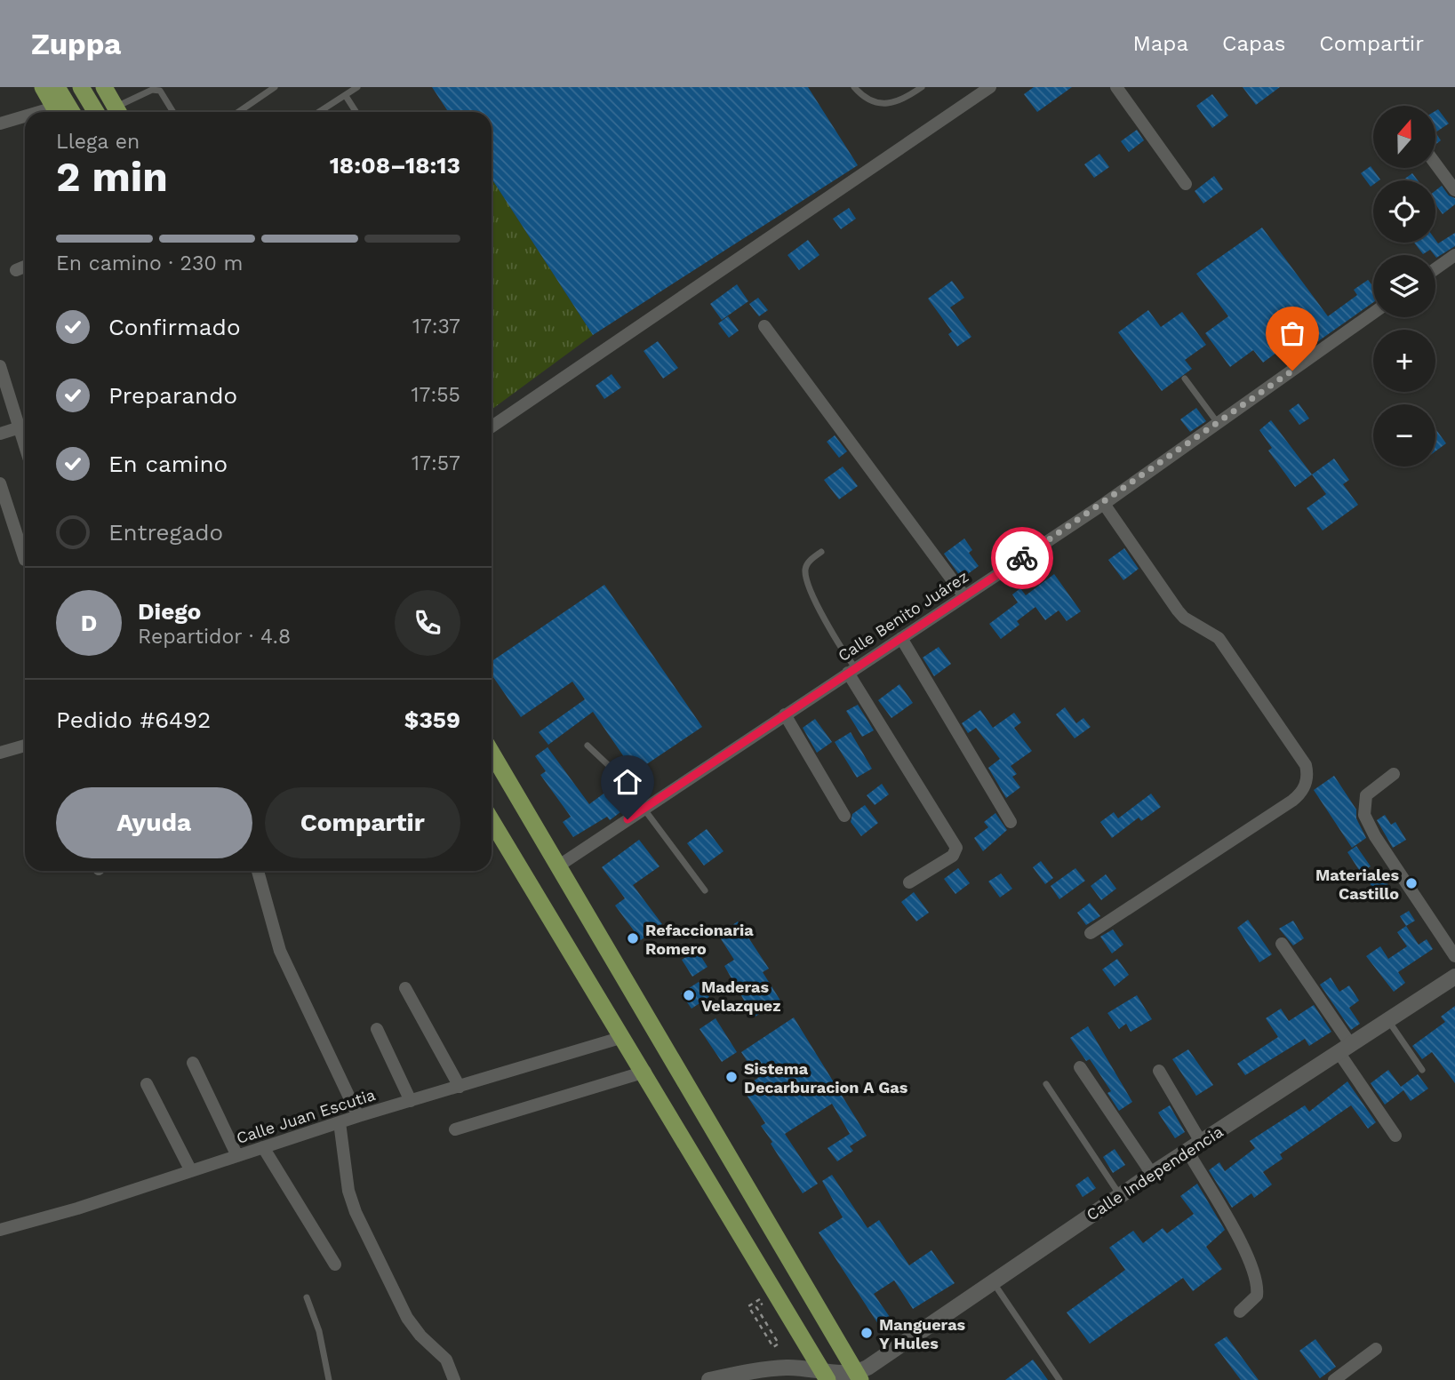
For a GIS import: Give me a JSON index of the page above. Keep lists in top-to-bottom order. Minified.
{"streets":{"street":["Calle Benito Juárez","Calle Juan Escutia","Calle Independencia"]},"places":["Materiales Castillo","Refaccionaria Romero","Maderas Velazquez","Sistema Decarburacion A Gas","Mangueras Y Hules"],"north":"top","page":{"header":"Zuppa","nav":["Mapa","Capas","Compartir"],"map_buttons":["+","−"],"heading":["2 min","Llega en","18:08–18:13"],"panel":["Diego","Repartidor · 4.8","Pedido #6492","$359"],"bar":"En camino · 230 m","list":[["Confirmado","17:37"],["Preparando","17:55"],["En camino","17:57"],"Entregado"],"round":"D","buttons":["Ayuda","Compartir"]}}
